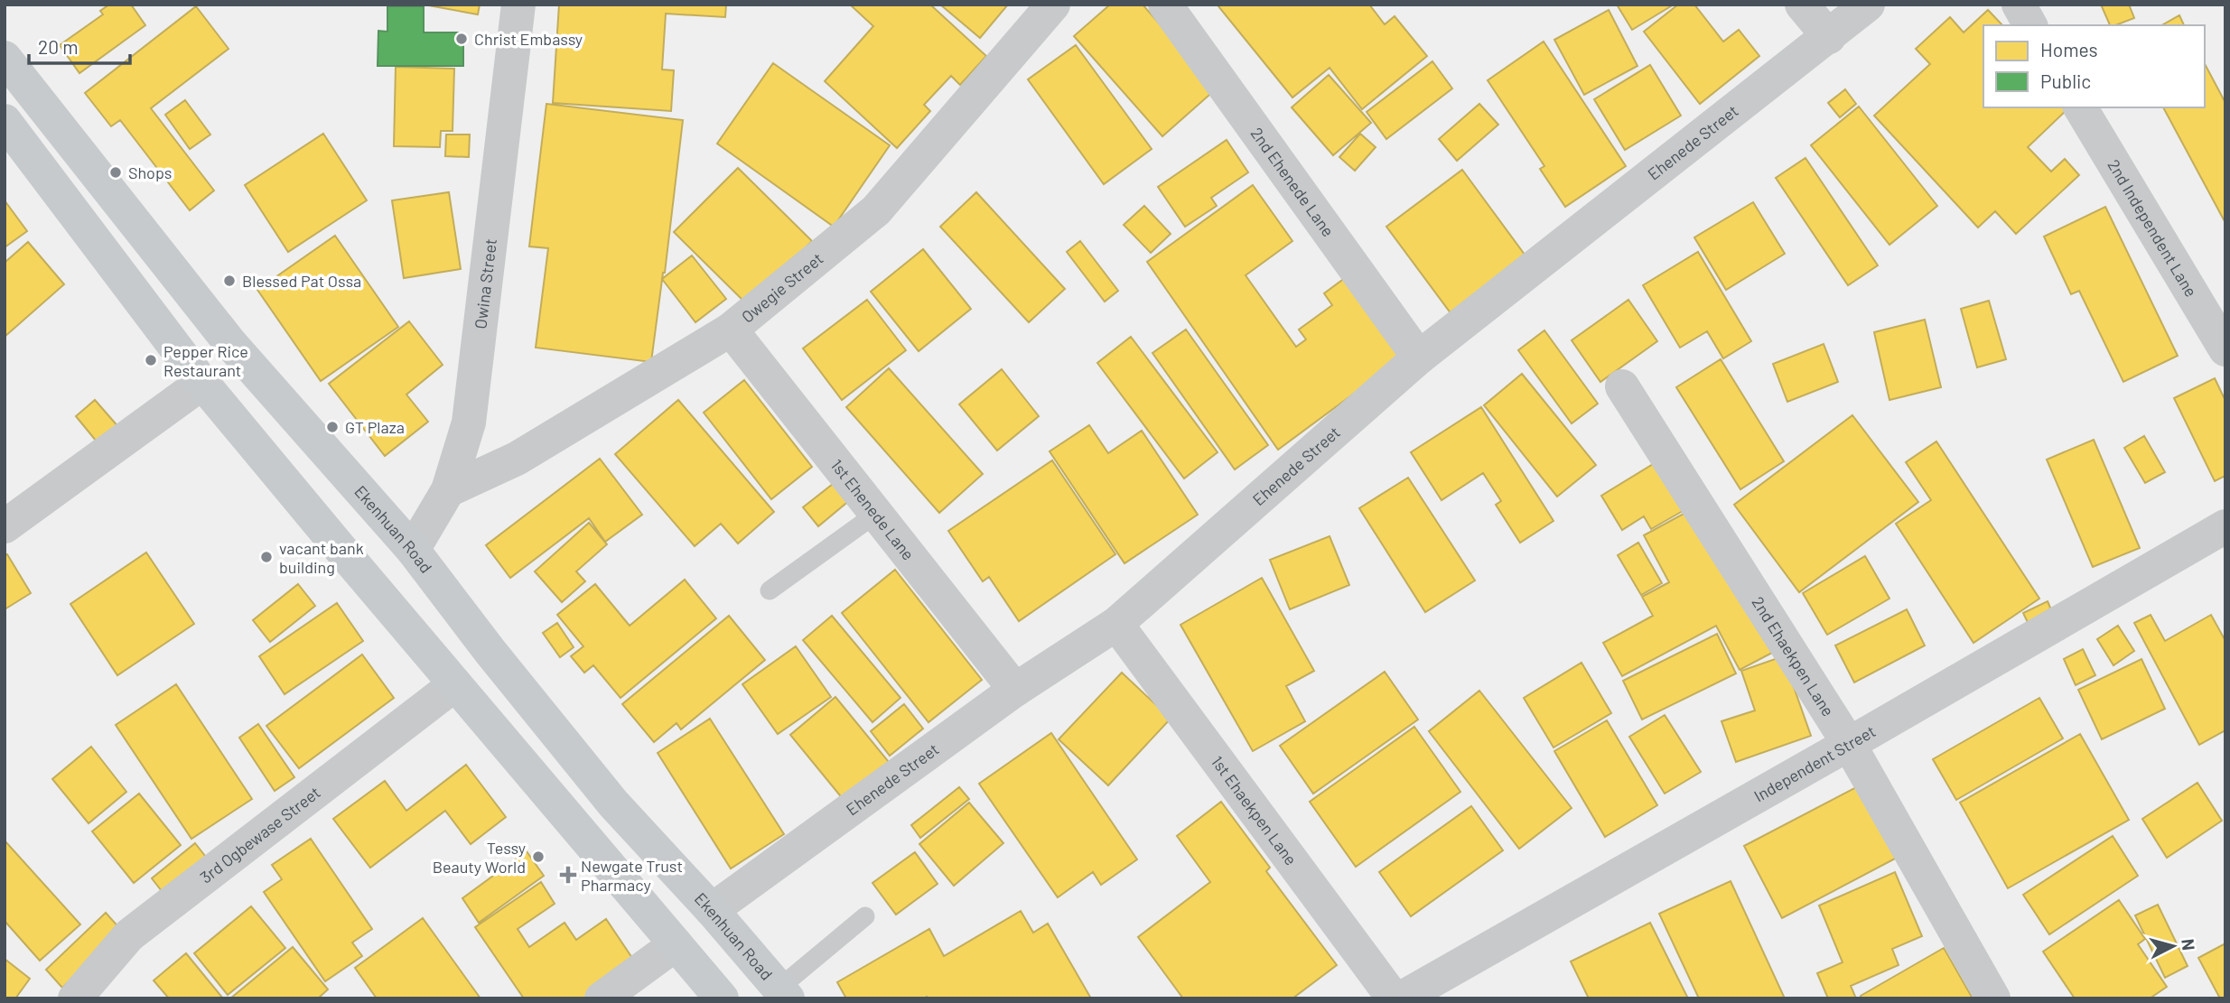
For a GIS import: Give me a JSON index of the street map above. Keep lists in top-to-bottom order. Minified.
{"streets":{"main road":["Ekenhuan Road"],"street":["Ehenede Street","2nd Ehenede Lane","2nd Independent Lane","Owina Street","Owegie Street","1st Ehenede Lane","2nd Ehaekpen Lane","Independent Street","1st Ehaekpen Lane","3rd Ogbewase Street"]},"crossings":[["Ehenede Street","2nd Ehenede Lane"],["Ehenede Street","1st Ehenede Lane"],["Ehenede Street","Ekenhuan Road"],["Ehenede Street","1st Ehaekpen Lane"],["Owina Street","Owegie Street"],["Owina Street","Ekenhuan Road"],["Owegie Street","1st Ehenede Lane"],["2nd Ehaekpen Lane","Independent Street"]],"places":{"other":["Christ Embassy","Shops","Blessed Pat Ossa","Pepper Rice Restaurant","GT Plaza","vacant bank building","Tessy Beauty World"],"health":["Newgate Trust Pharmacy"]},"legend":["Homes","Public"],"scale_bar":"20 m","north":"right"}
